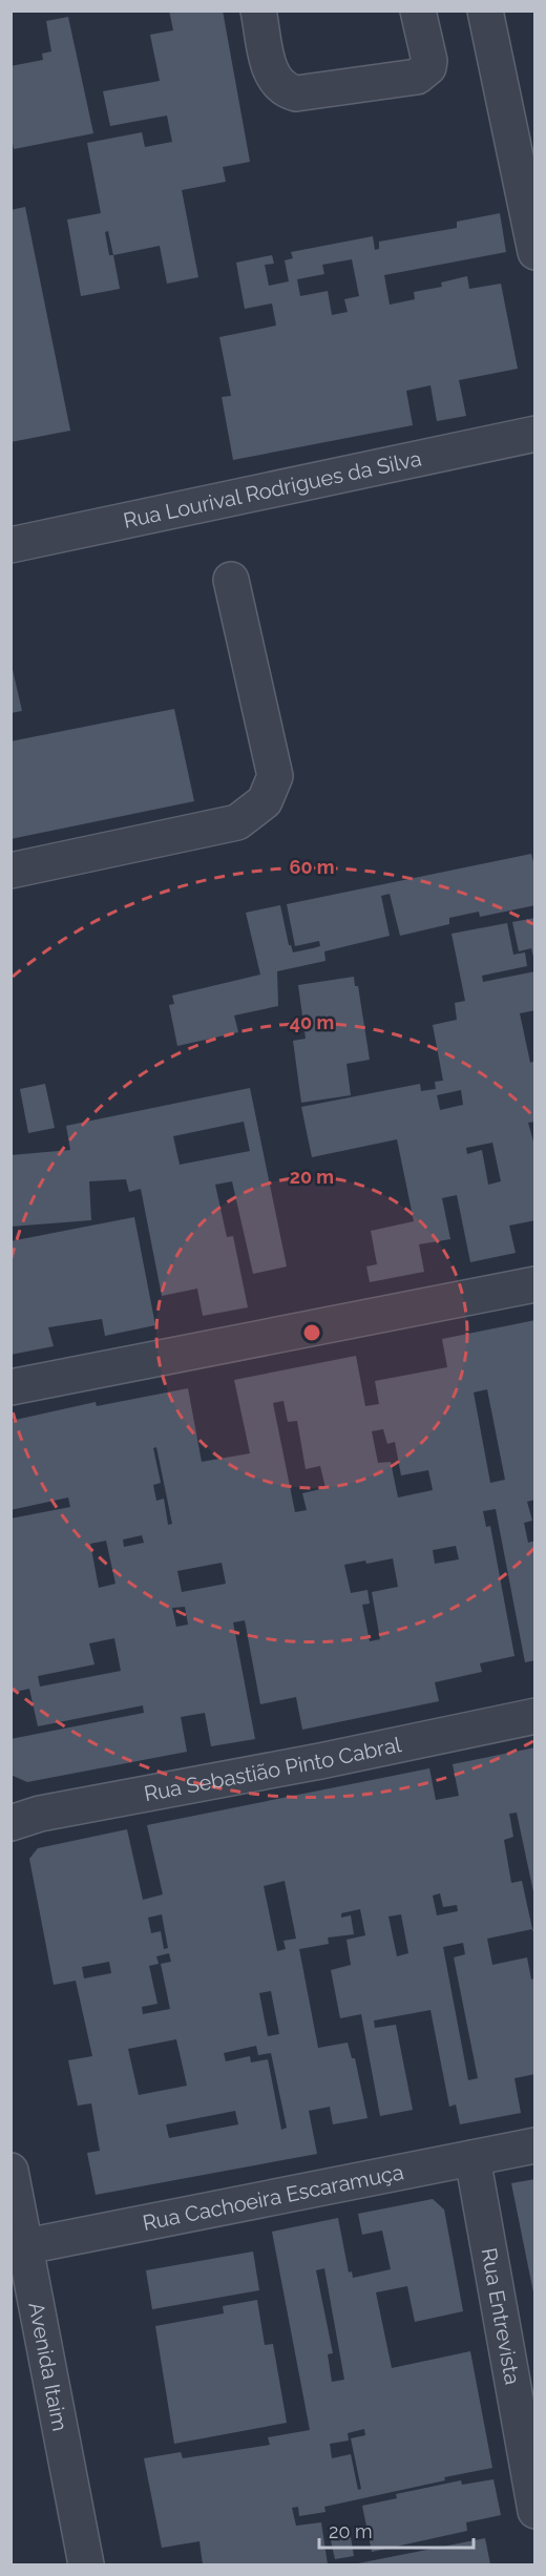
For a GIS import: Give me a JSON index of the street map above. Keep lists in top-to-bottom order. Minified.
{"streets":{"street":["Rua Lourival Rodrigues da Silva","Rua Sebastião Pinto Cabral","Rua Cachoeira Escaramuça","Rua Entrevista","Avenida Itaim"]},"crossings":[["Rua Cachoeira Escaramuça","Rua Entrevista"],["Rua Cachoeira Escaramuça","Avenida Itaim"]],"scale_bar":"20 m","rings":["60 m","40 m","20 m"]}
